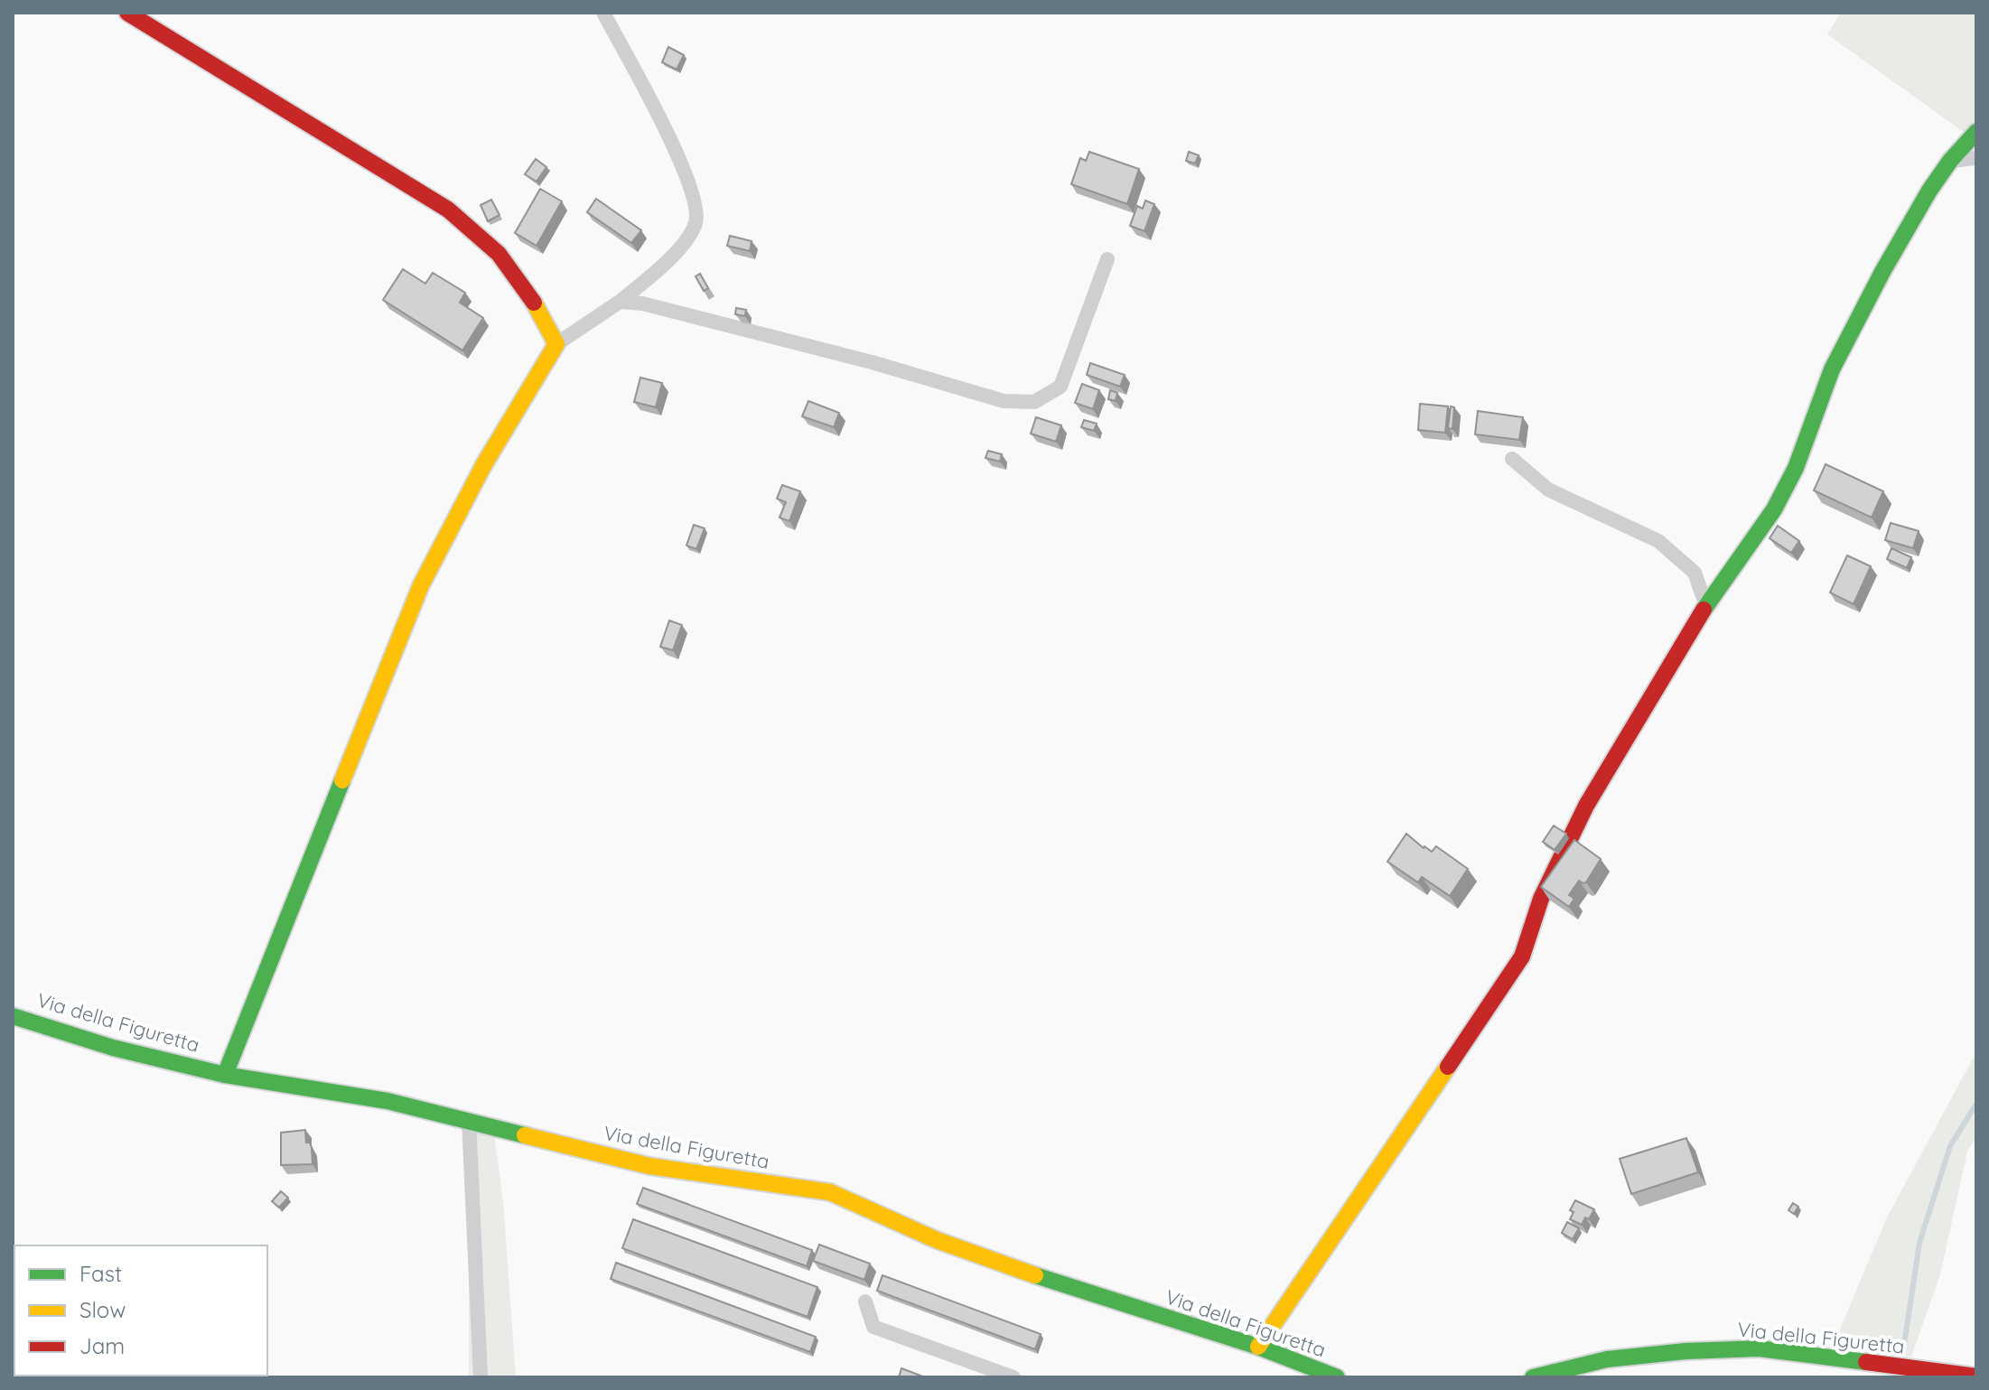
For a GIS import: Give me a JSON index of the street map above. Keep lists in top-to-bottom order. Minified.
{"streets":{"street":["Via della Figuretta"]},"legend":["Fast","Slow","Jam"]}
